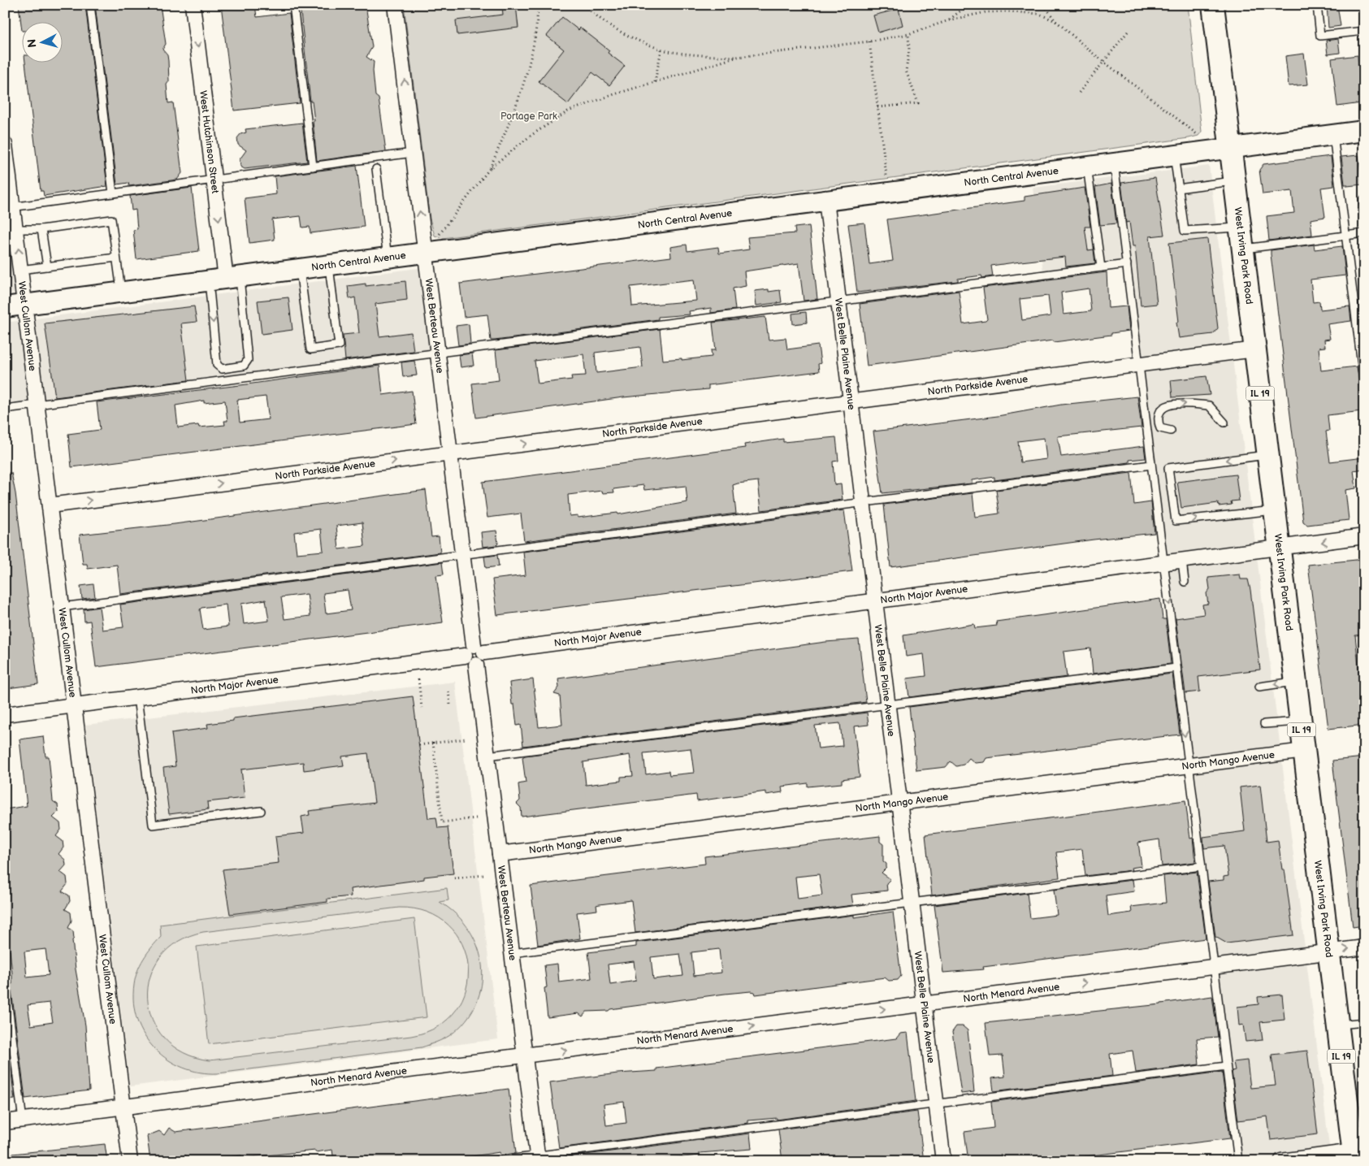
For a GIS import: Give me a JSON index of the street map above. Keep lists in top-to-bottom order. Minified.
{"streets":{"main road":["North Central Avenue","West Irving Park Road","IL 19"],"street":["West Hutchinson Street","West Berteau Avenue","West Cullom Avenue","West Belle Plaine Avenue","North Parkside Avenue","North Major Avenue","North Mango Avenue","North Menard Avenue"]},"crossings":[["West Hutchinson Street","North Central Avenue"],["North Central Avenue","West Irving Park Road"],["North Central Avenue","West Berteau Avenue"],["North Central Avenue","West Cullom Avenue"],["North Central Avenue","West Belle Plaine Avenue"],["West Irving Park Road","North Parkside Avenue"],["West Irving Park Road","North Major Avenue"],["West Irving Park Road","North Mango Avenue"],["West Irving Park Road","North Menard Avenue"],["West Berteau Avenue","North Parkside Avenue"],["West Berteau Avenue","North Major Avenue"],["West Berteau Avenue","North Mango Avenue"],["West Berteau Avenue","North Menard Avenue"],["West Cullom Avenue","North Parkside Avenue"],["West Cullom Avenue","North Major Avenue"],["West Cullom Avenue","North Menard Avenue"],["West Belle Plaine Avenue","North Parkside Avenue"],["West Belle Plaine Avenue","North Major Avenue"],["West Belle Plaine Avenue","North Mango Avenue"],["West Belle Plaine Avenue","North Menard Avenue"]],"one_way":["West Hutchinson Street","North Parkside Avenue","North Menard Avenue"],"parks":["Portage Park"],"north":"left"}
